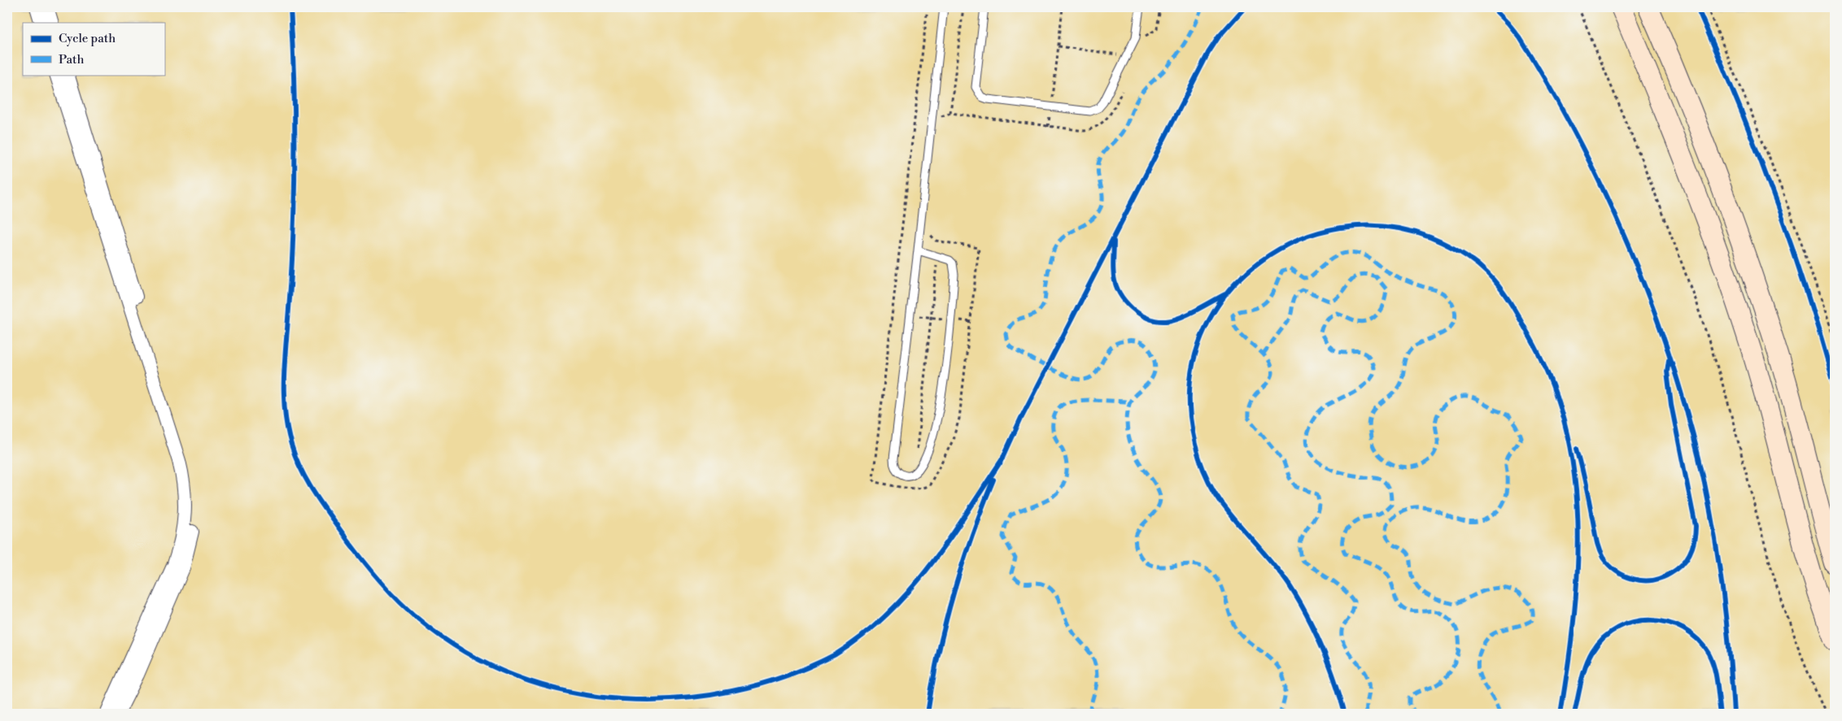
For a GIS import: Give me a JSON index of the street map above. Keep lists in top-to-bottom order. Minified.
{"legend":["Cycle path","Path"]}
